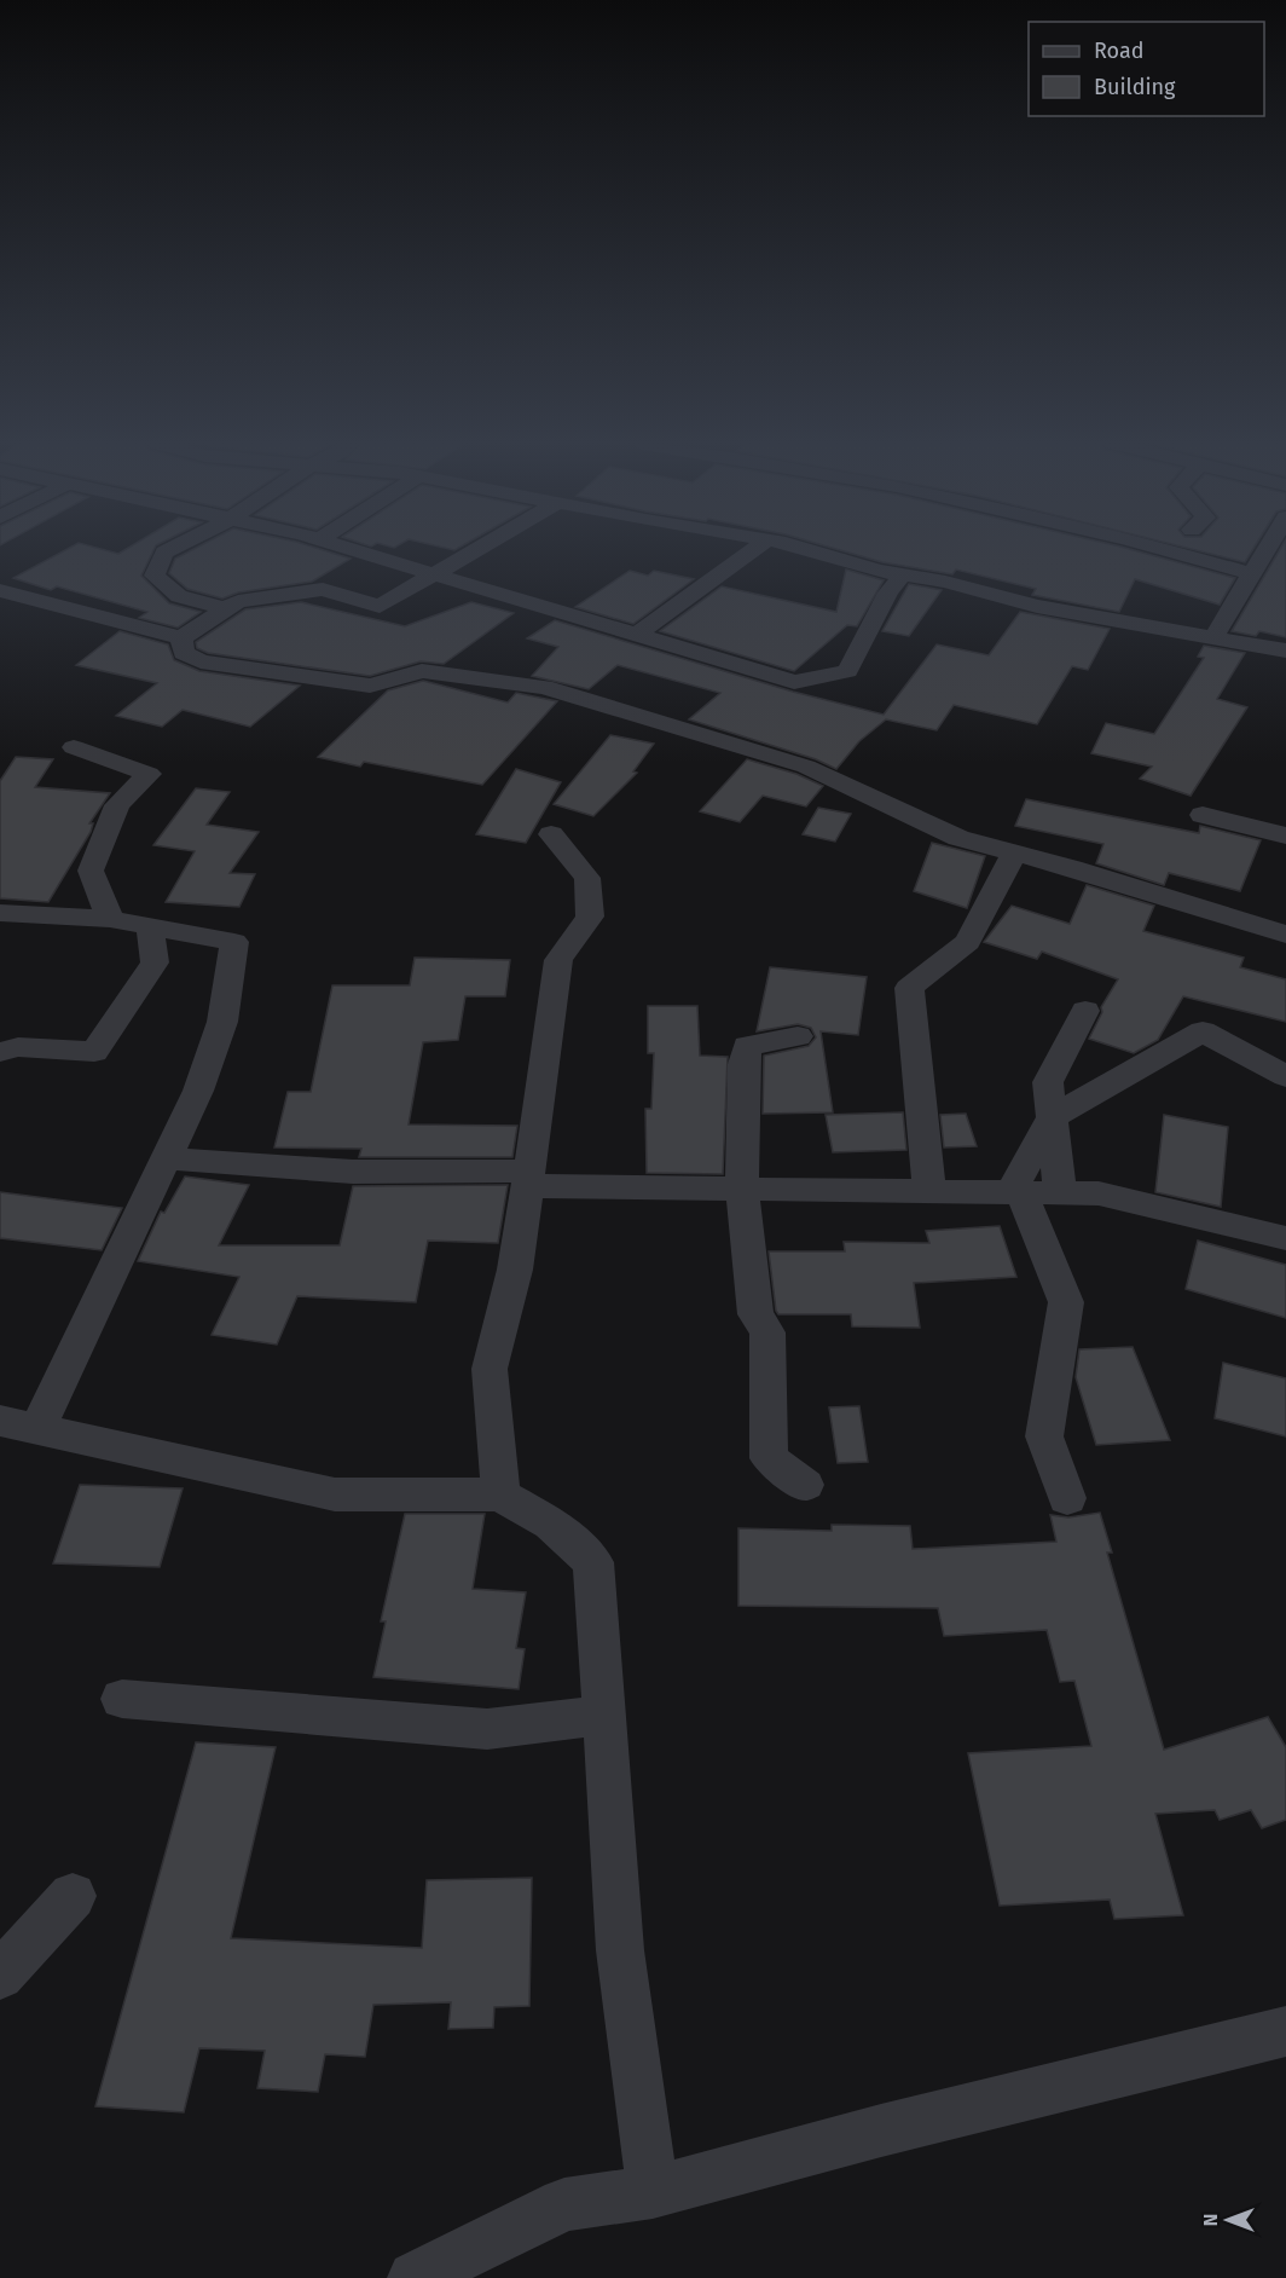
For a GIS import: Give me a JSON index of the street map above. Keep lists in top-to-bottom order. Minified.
{"legend":["Road","Building"],"north":"left"}
